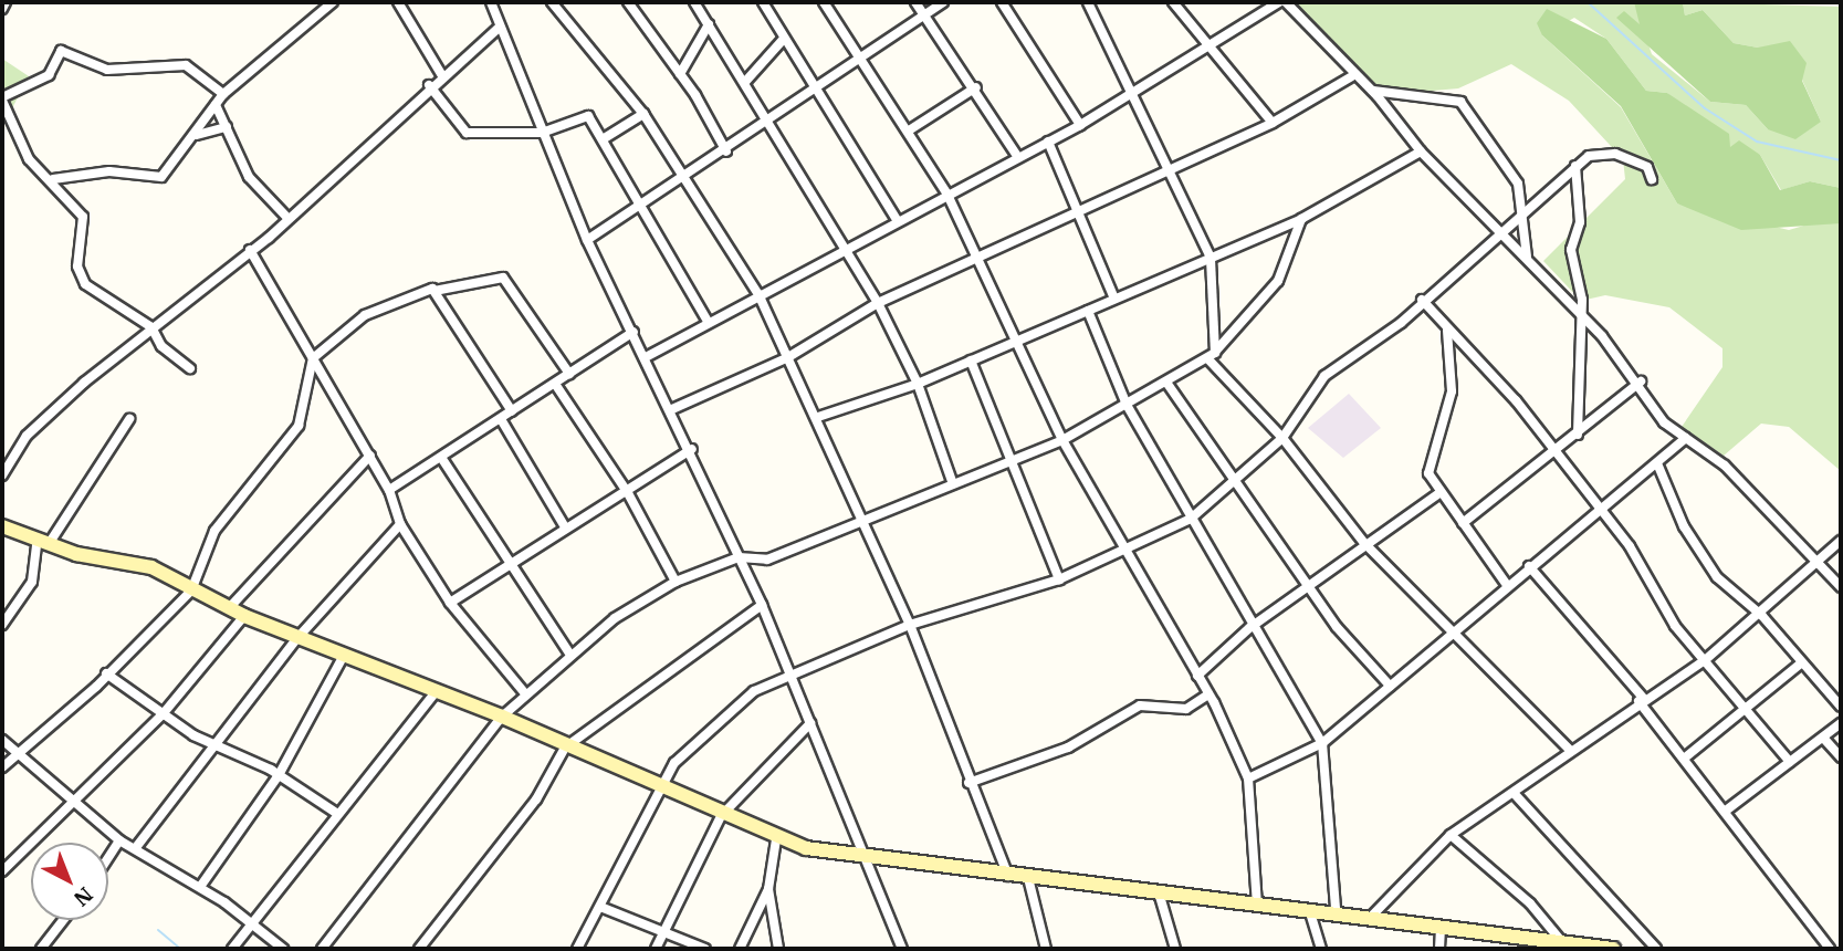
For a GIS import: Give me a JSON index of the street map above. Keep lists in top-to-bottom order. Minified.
{"north":"bottom right"}
